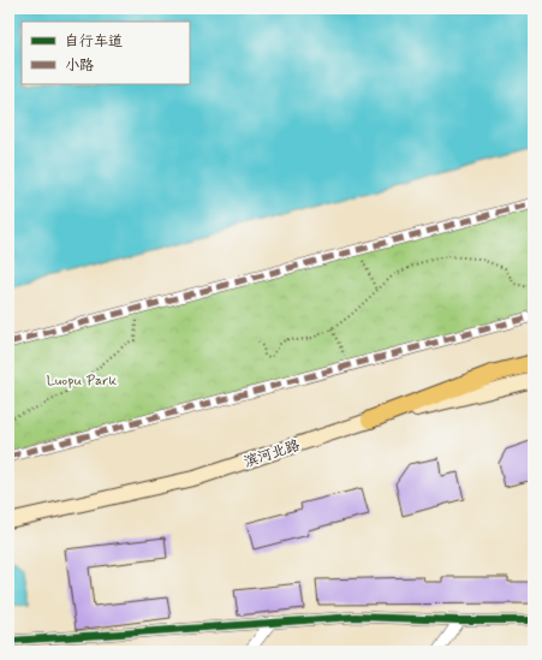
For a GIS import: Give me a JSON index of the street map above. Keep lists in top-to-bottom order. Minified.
{"streets":{"main road":["滨河北路"]},"parks":["Luopu Park"],"legend":["自行车道","小路"]}
